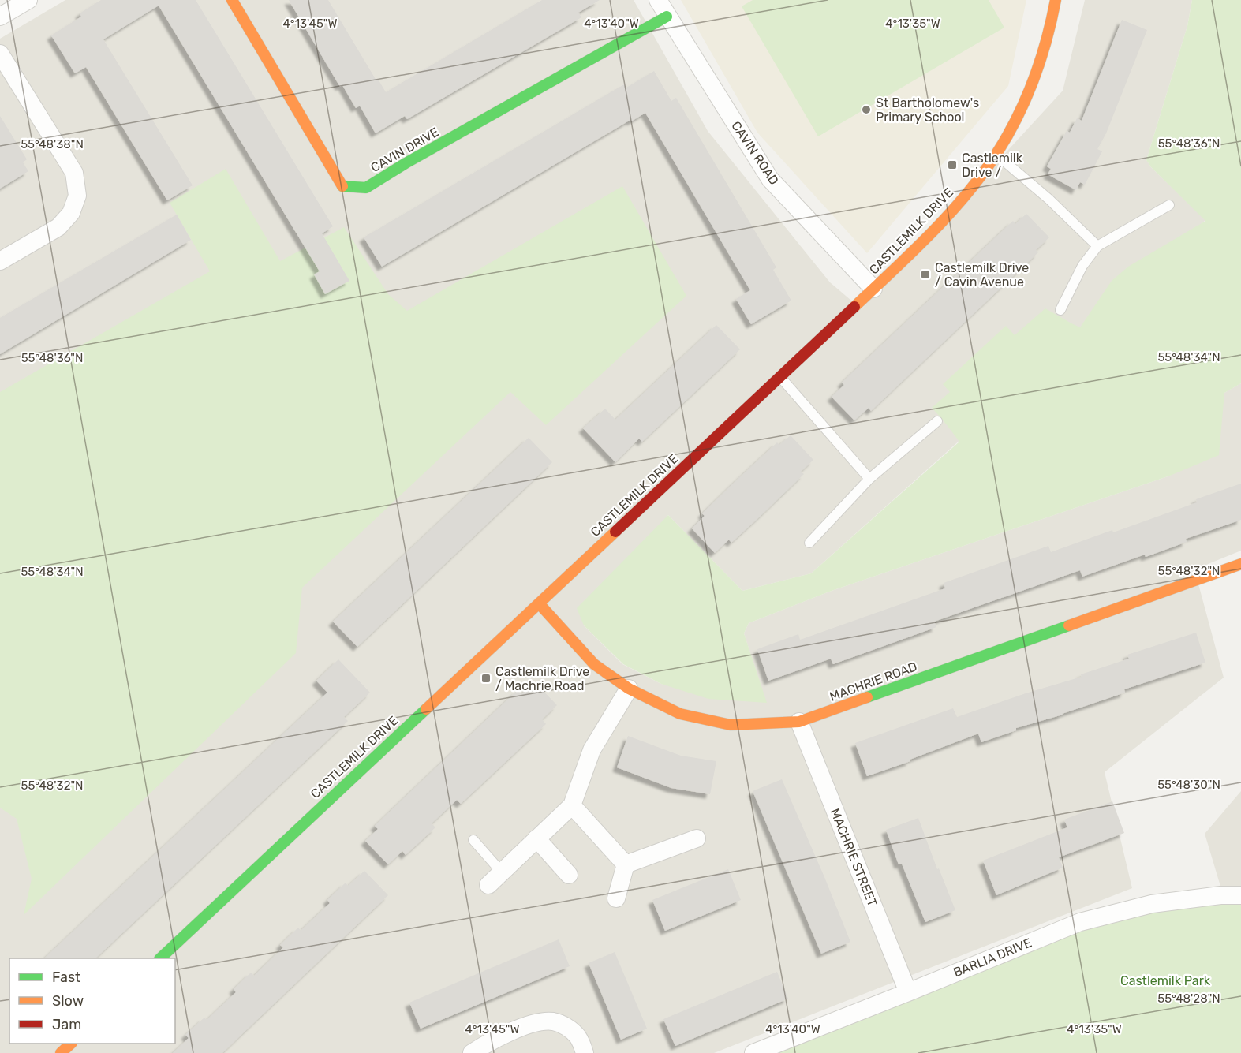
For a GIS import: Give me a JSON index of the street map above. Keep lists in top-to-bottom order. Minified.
{"streets":{"street":["CAVIN DRIVE","CAVIN ROAD","CASTLEMILK DRIVE","MACHRIE ROAD","MACHRIE STREET","BARLIA DRIVE"]},"crossings":[["CAVIN DRIVE","CAVIN ROAD"],["CAVIN ROAD","CASTLEMILK DRIVE"],["CASTLEMILK DRIVE","MACHRIE ROAD"],["MACHRIE ROAD","MACHRIE STREET"],["MACHRIE STREET","BARLIA DRIVE"]],"parks":["Castlemilk Park"],"places":{"other":["St Bartholomew's Primary School"],"transit":["Castlemilk Drive /","Castlemilk Drive / Cavin Avenue","Castlemilk Drive / Machrie Road"]},"legend":["Fast","Slow","Jam"],"coordinates":["4°13'45\"W","4°13'40\"W","4°13'35\"W","55°48'36\"N","55°48'38\"N","55°48'34\"N","55°48'32\"N","55°48'30\"N","55°48'28\"N"]}
